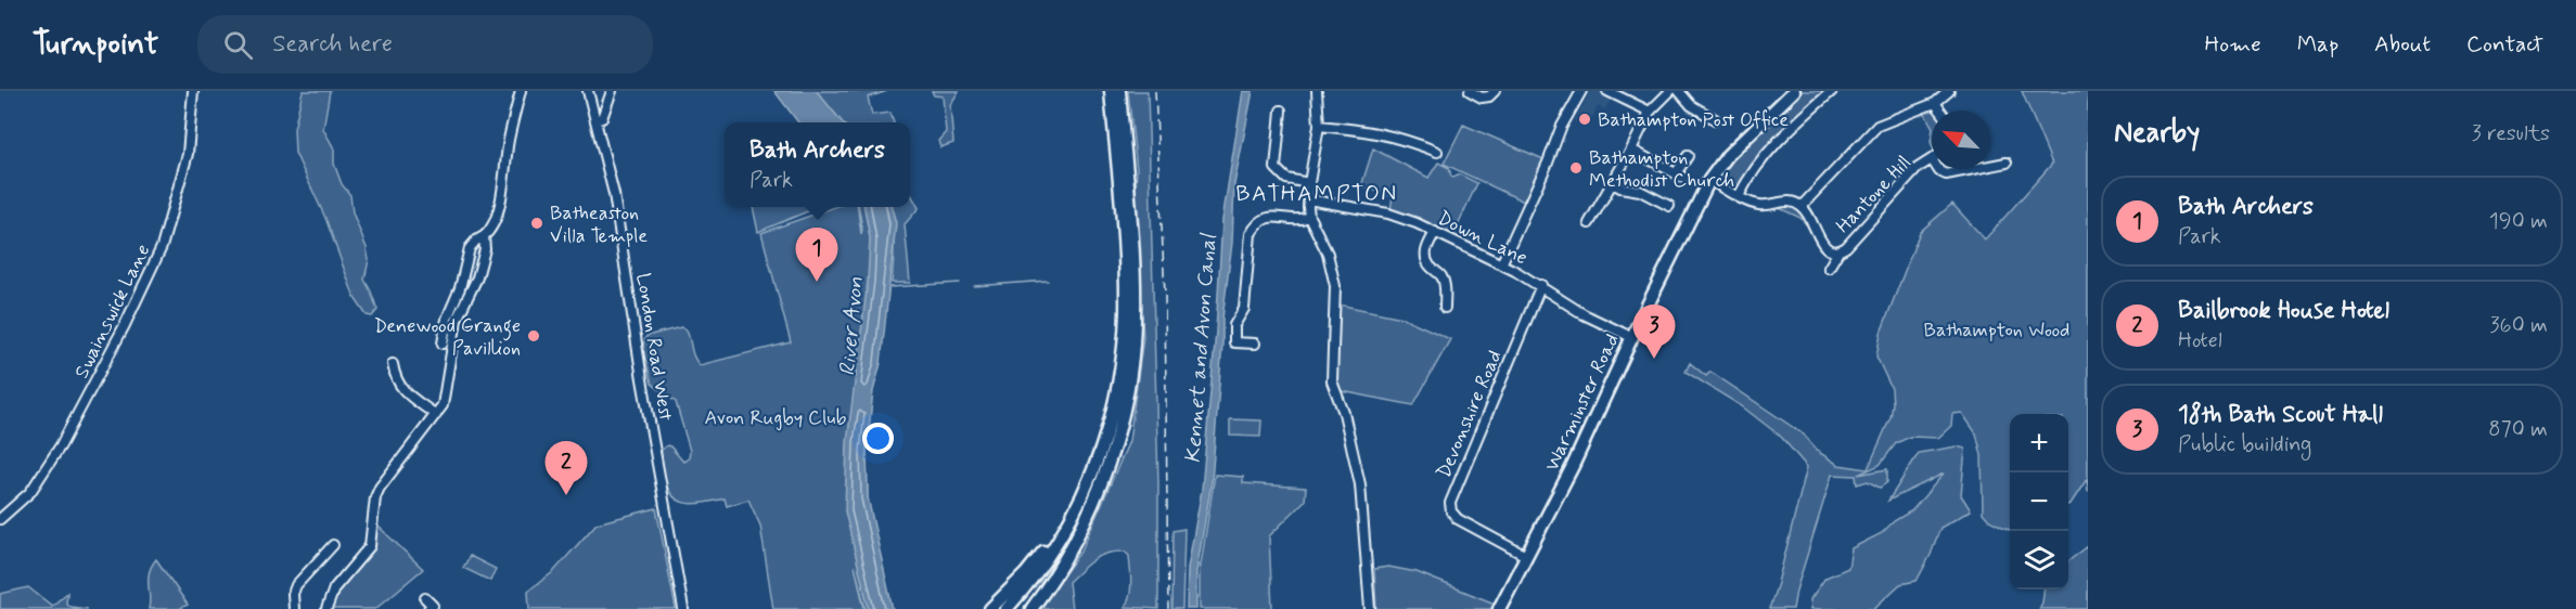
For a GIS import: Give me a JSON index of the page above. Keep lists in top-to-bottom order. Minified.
{"streets":{"highway":["Warminster Road"],"street":["Hantone Hill","Down Lane","Swainswick Lane","London Road West","Devonshire Road"]},"crossings":[["Down Lane","Warminster Road"],["Down Lane","Devonshire Road"],["Warminster Road","Devonshire Road"]],"districts":["BATHAMPTON"],"water":["River Avon","Kennet and Avon Canal"],"parks":["Bathampton Wood","Avon Rugby Club"],"places":["Bathampton Post Office","Bathampton Methodist Church","Batheaston Villa Temple","Denewood Grange Pavillion"],"north":"top left","page":{"header":"Turnpoint","search":"Search here","nav":["Home","Map","About","Contact"],"heading":["Nearby","3 results"],"popup":["Bath Archers","Park"],"list":[{"mark":"1","name":"Bath Archers","note":"Park","value":"190 m"},{"mark":"2","name":"Bailbrook House Hotel","note":"Hotel","value":"360 m"},{"mark":"3","name":"18th Bath Scout Hall","note":"Public building","value":"870 m"}],"pins":["1","3","2"],"map_buttons":["+","−"]}}
